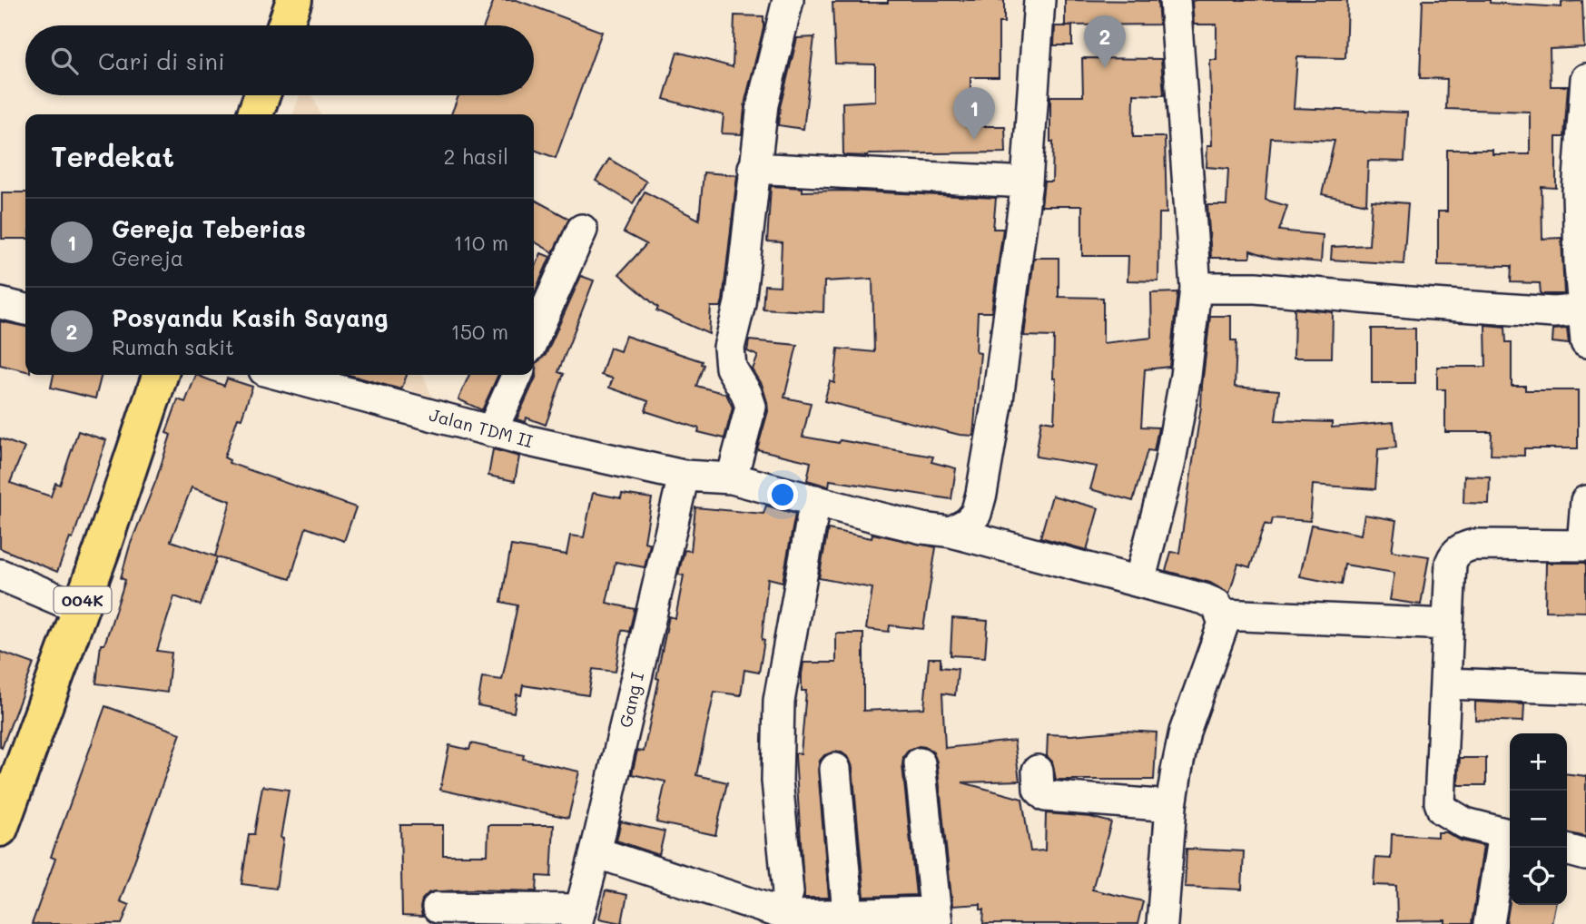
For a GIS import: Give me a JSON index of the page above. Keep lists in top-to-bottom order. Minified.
{"streets":{"main road":["004K"],"street":["Jalan TDM II","Gang I"]},"crossings":[["Jalan TDM II","Gang I"]],"page":{"pins":["2","1"],"search":"Cari di sini","heading":["Terdekat","2 hasil"],"list":[{"mark":"1","name":"Gereja Teberias","note":"Gereja","value":"110 m"},{"mark":"2","name":"Posyandu Kasih Sayang","note":"Rumah sakit","value":"150 m"}],"map_buttons":["+","−"]}}
